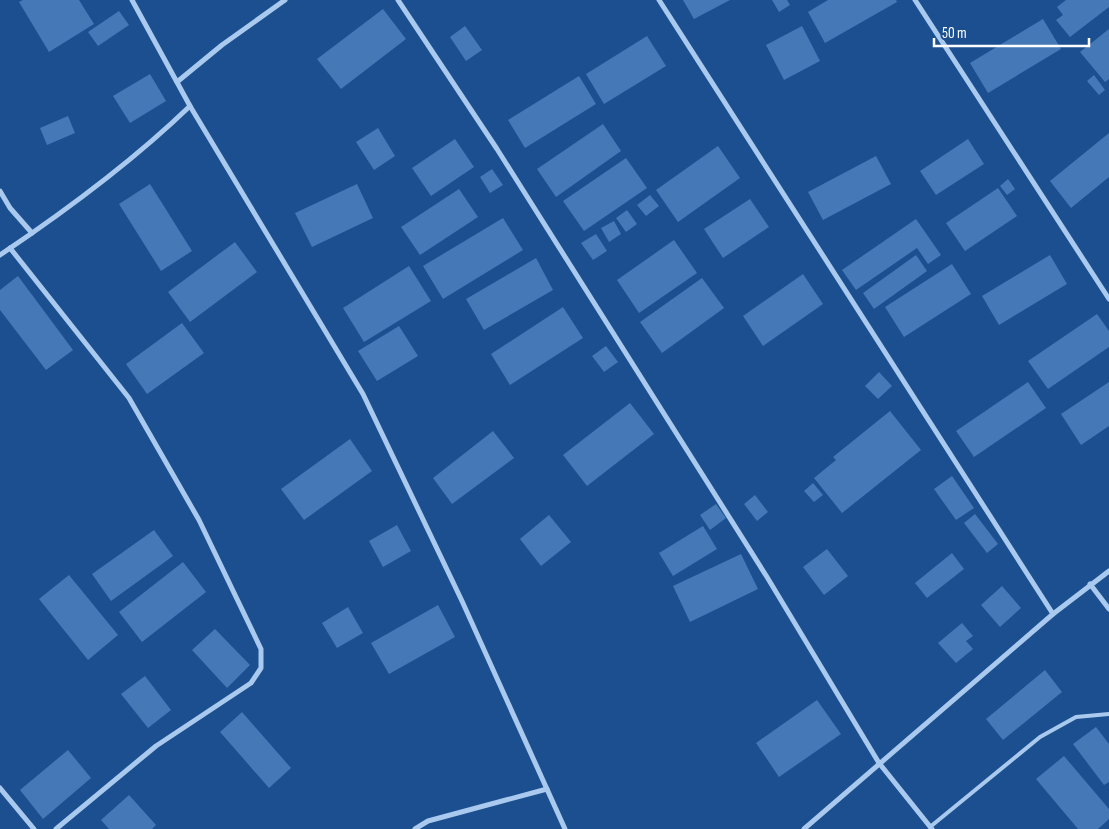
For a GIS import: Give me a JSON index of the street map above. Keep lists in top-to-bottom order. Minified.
{"scale_bar":"50 m"}
